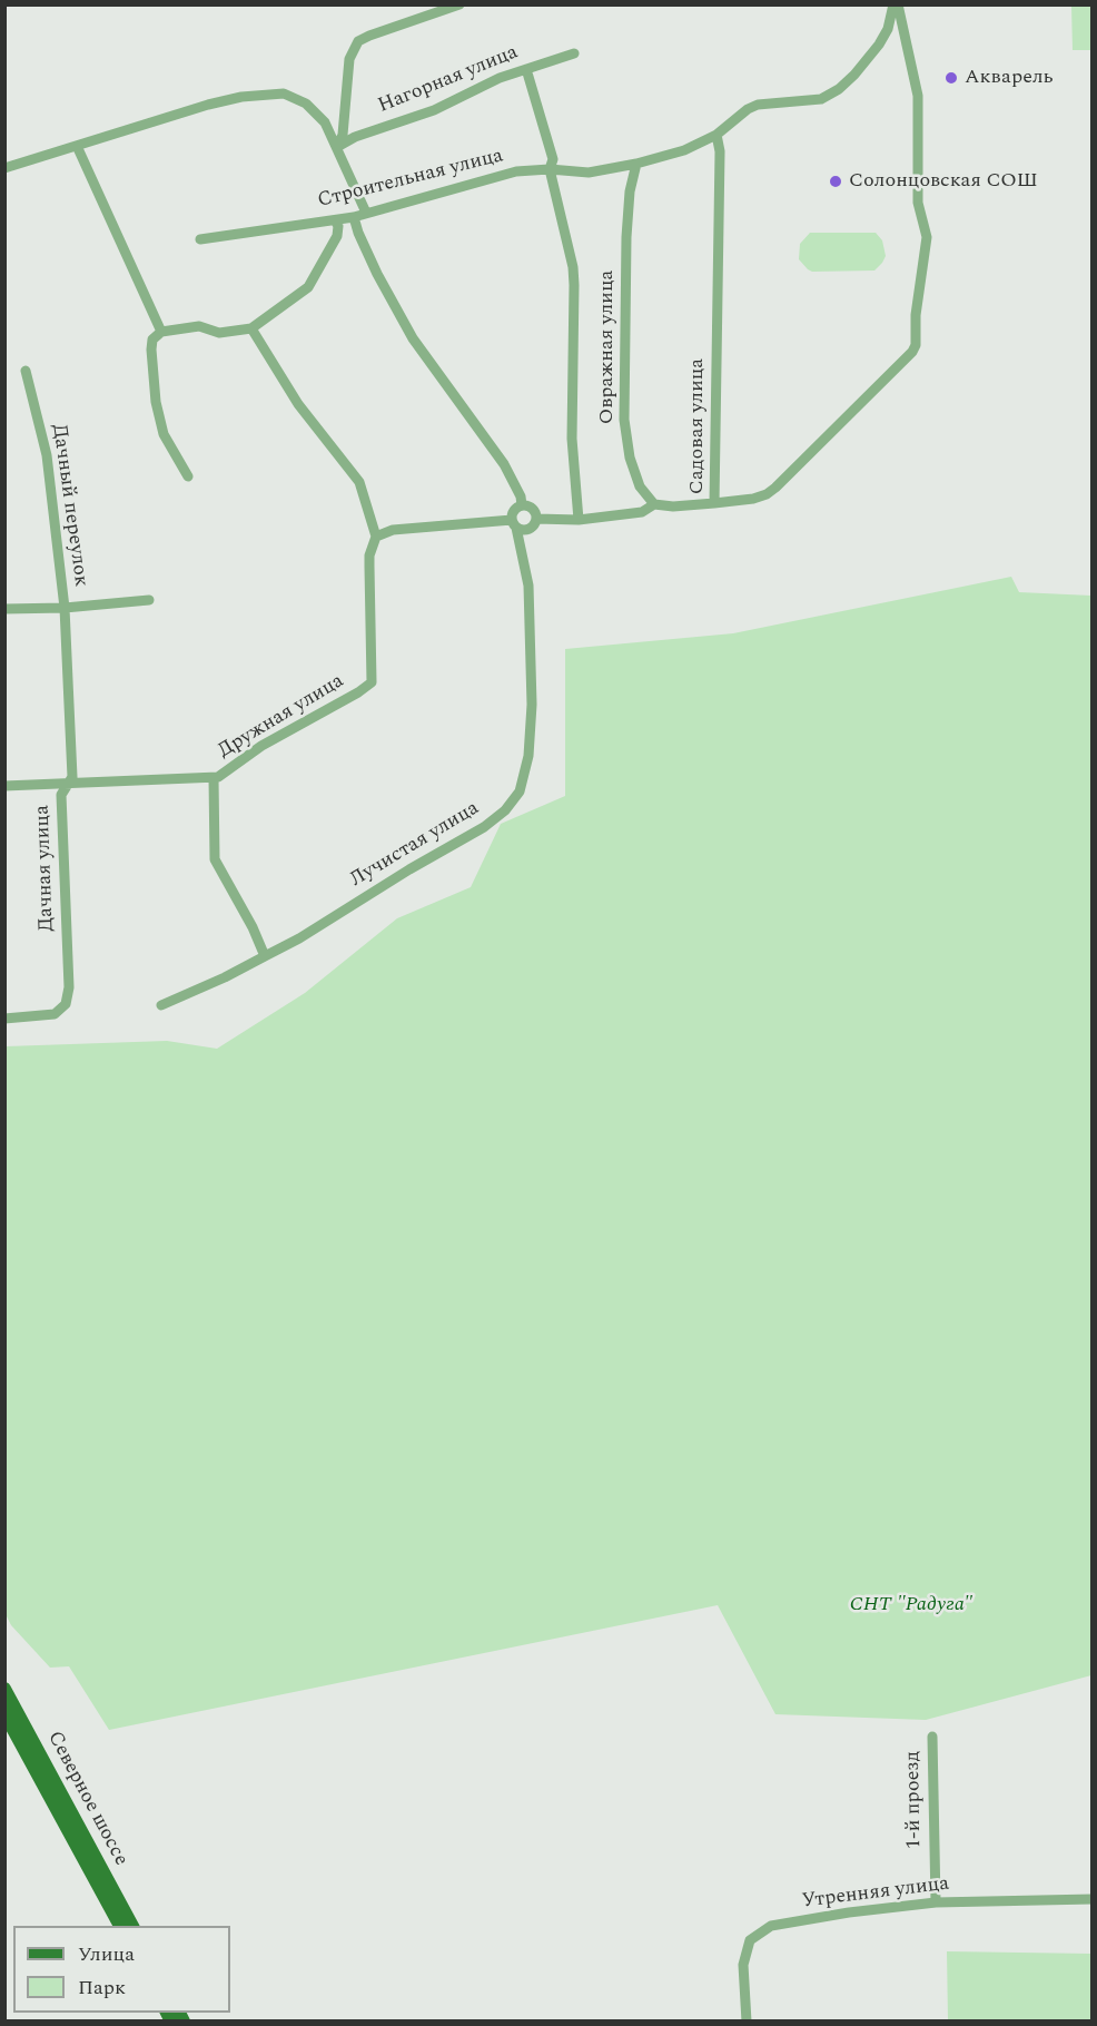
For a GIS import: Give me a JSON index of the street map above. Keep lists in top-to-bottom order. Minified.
{"streets":{"main road":["Северное шоссе"],"street":["Нагорная улица","Строительная улица","Овражная улица","Садовая улица","Дачный переулок","Дружная улица","Лучистая улица","Дачная улица","1-й проезд","Утренняя улица"]},"crossings":[["Строительная улица","Овражная улица"],["Строительная улица","Садовая улица"],["Дачный переулок","Дачная улица"],["Дружная улица","Дачная улица"],["1-й проезд","Утренняя улица"]],"parks":["СНТ \"Радуга\""],"places":["Акварель","Солонцовская СОШ"],"legend":["Улица","Парк"]}
